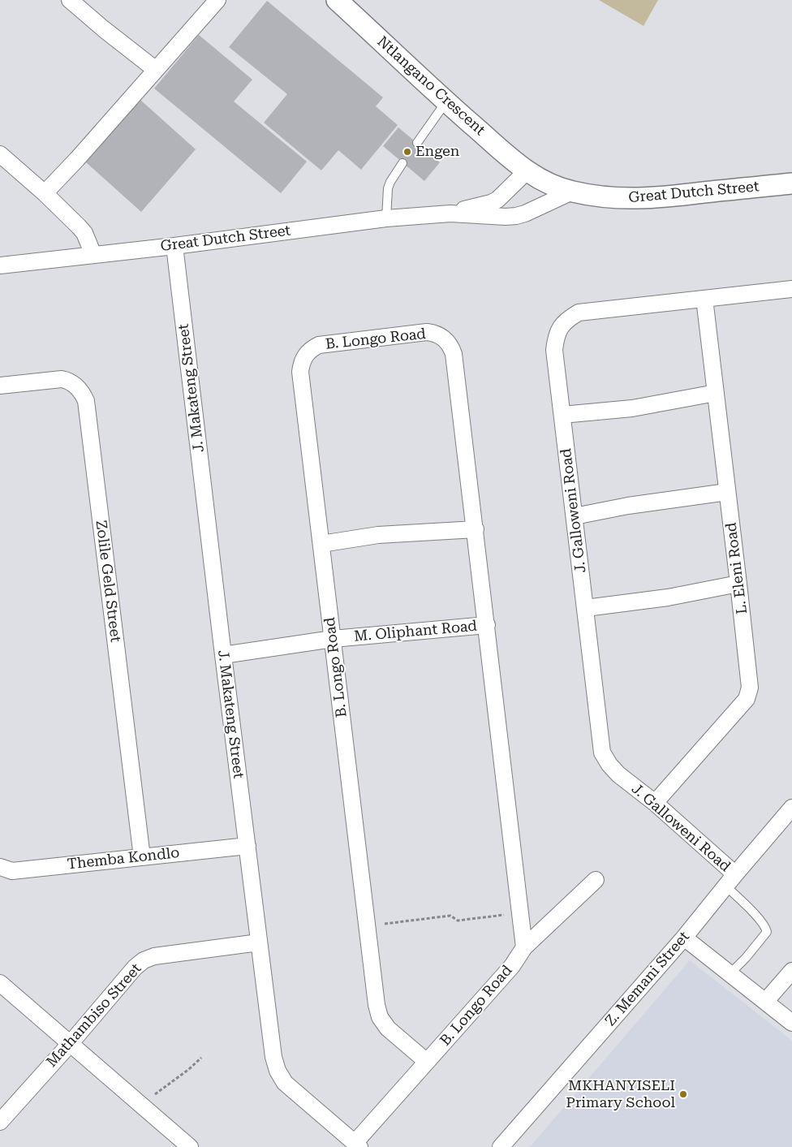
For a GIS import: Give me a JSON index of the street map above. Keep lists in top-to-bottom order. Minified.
{"streets":{"street":["Ntlangano Crescent","Great Dutch Street","B. Longo Road","J. Makateng Street","J. Galloweni Road","L. Eleni Road","Zolile Geld Street","M. Oliphant Road","Themba Kondlo","Z. Memani Street","Mathambiso Street"]},"crossings":[["Ntlangano Crescent","Great Dutch Street"],["Great Dutch Street","J. Makateng Street"],["B. Longo Road","J. Makateng Street"],["B. Longo Road","M. Oliphant Road"],["J. Makateng Street","M. Oliphant Road"],["J. Makateng Street","Themba Kondlo"],["J. Makateng Street","Mathambiso Street"],["J. Galloweni Road","L. Eleni Road"],["J. Galloweni Road","Z. Memani Street"],["Zolile Geld Street","Themba Kondlo"]],"places":["Engen","MKHANYISELI Primary School"]}
